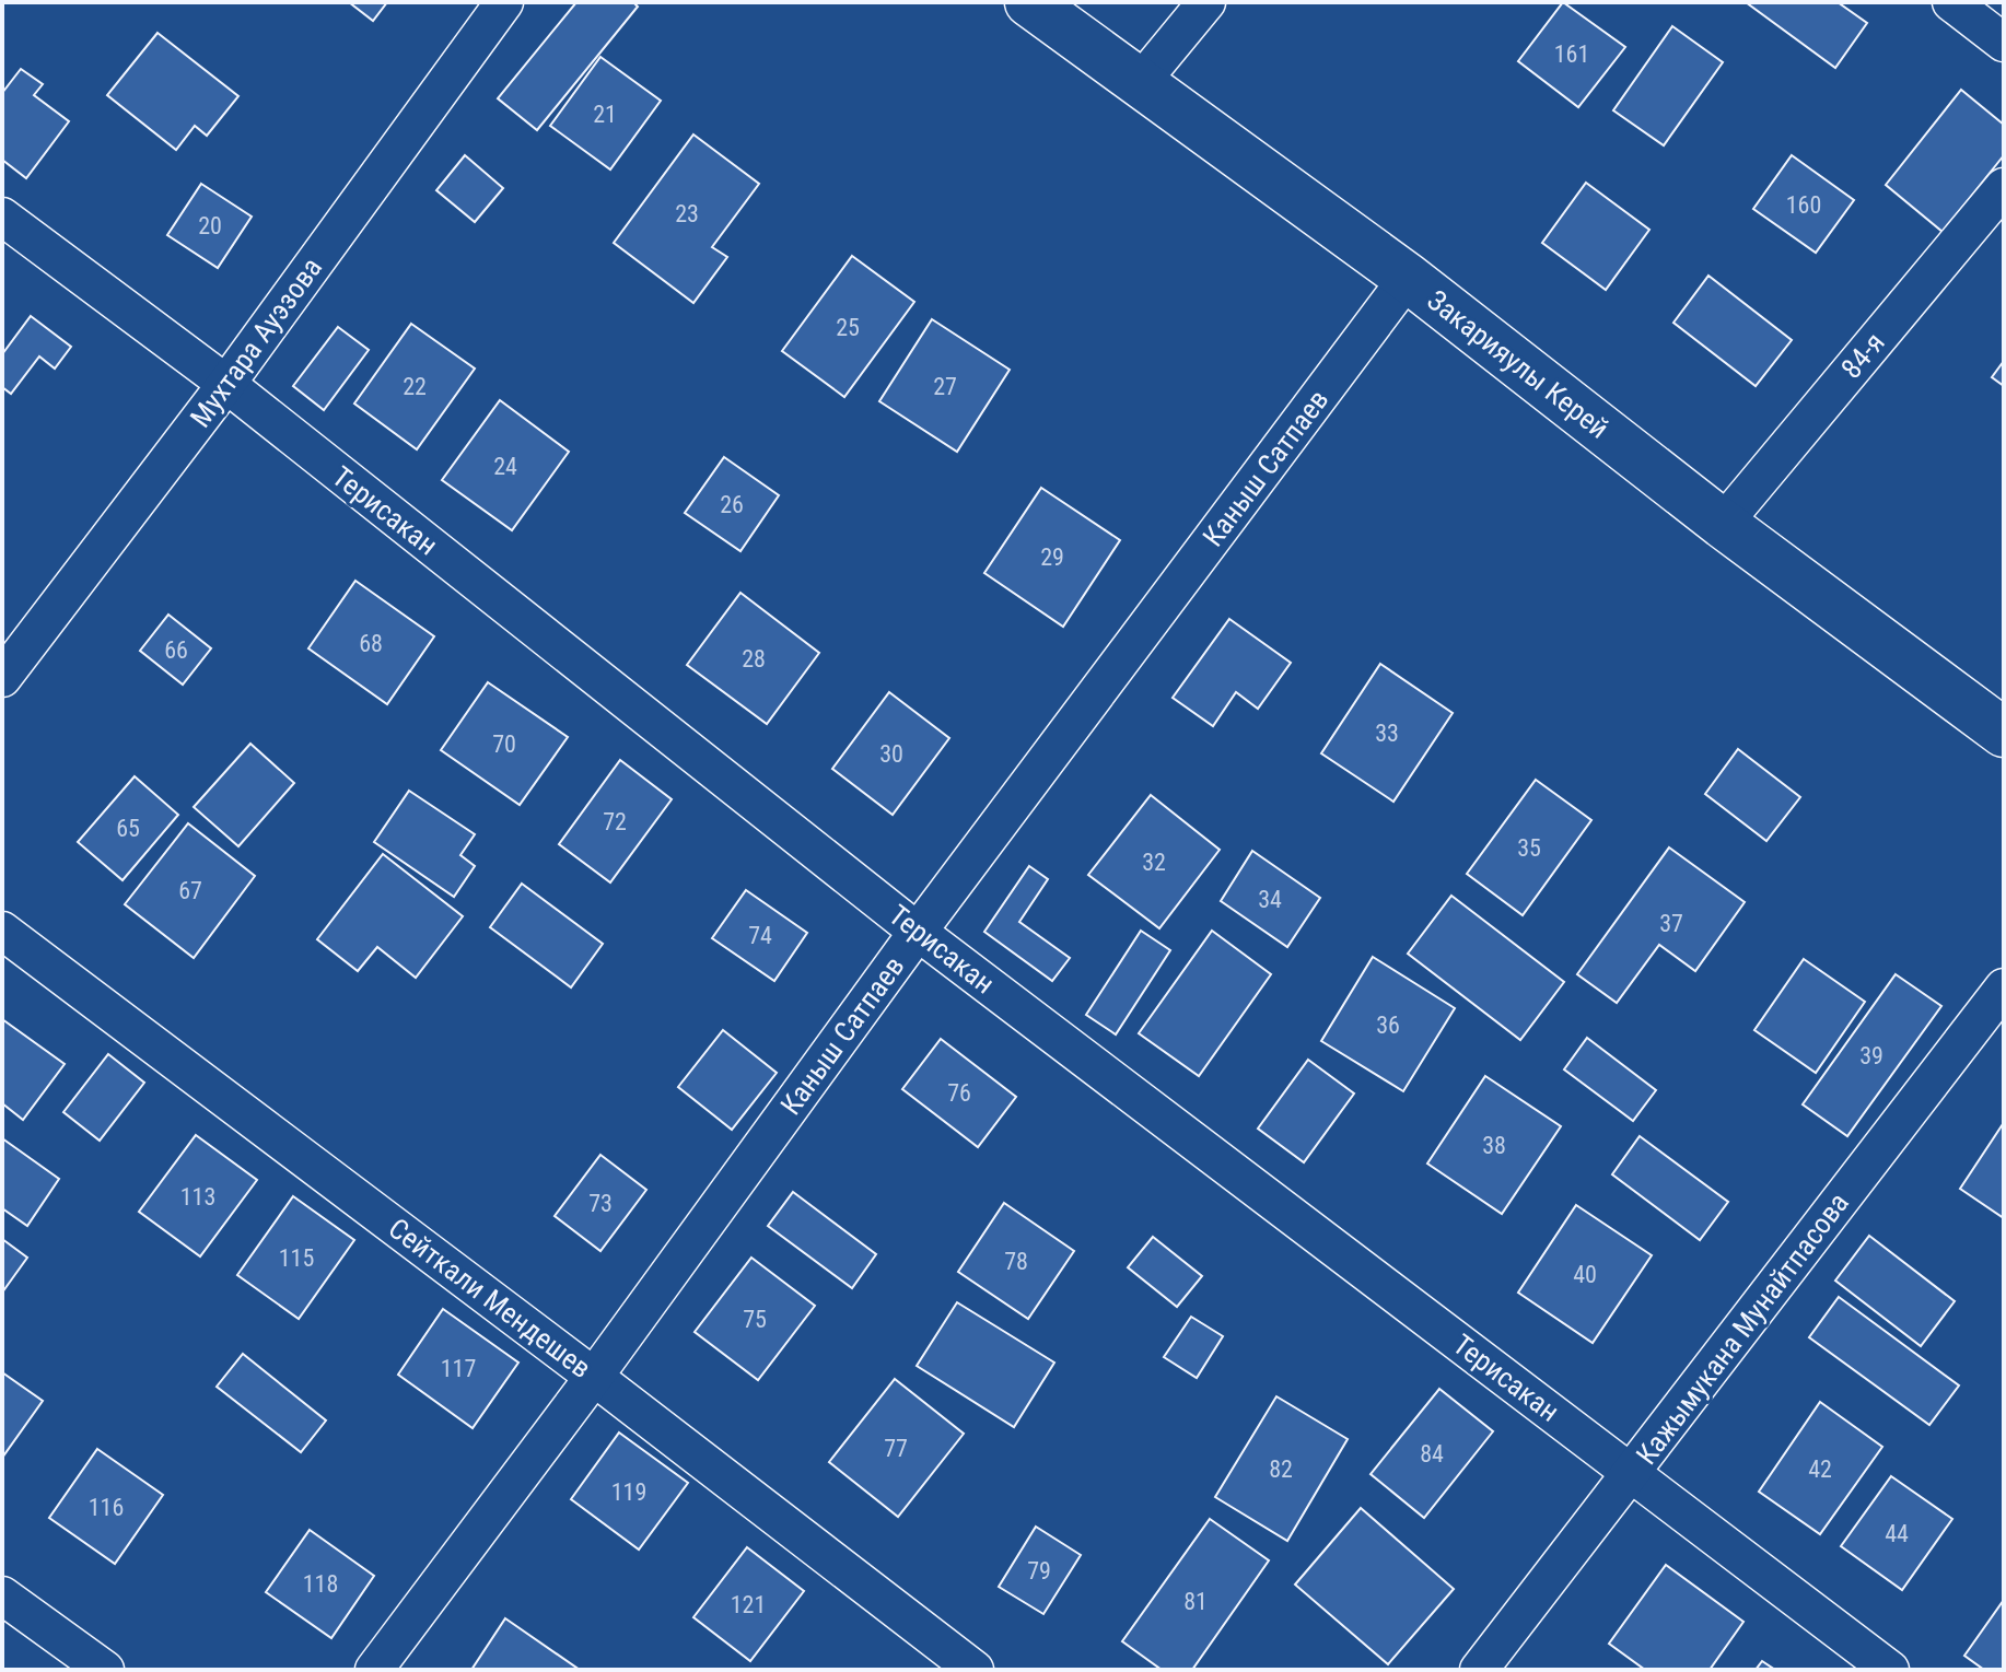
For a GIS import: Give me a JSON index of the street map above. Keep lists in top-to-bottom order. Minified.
{"streets":{"highway":["Закарияулы Керей"],"street":["Мухтара Ауэзова","84-я","Каныш Сатпаев","Терисакан","Сейткали Мендешев","Кажымукана Мунайтпасова"]},"crossings":[["Мухтара Ауэзова","Терисакан"],["84-я","Закарияулы Керей"],["Закарияулы Керей","Каныш Сатпаев"],["Каныш Сатпаев","Терисакан"],["Каныш Сатпаев","Сейткали Мендешев"],["Терисакан","Кажымукана Мунайтпасова"]],"house_numbers":["161","21","160","23","20","25","22","27","24","26","29","68","66","28","33","70","30","72","65","35","32","67","34","37","74","36","39","76","38","113","73","115","78","40","75","117","77","84","82","42","119","116","44","79","118","81","121"]}
